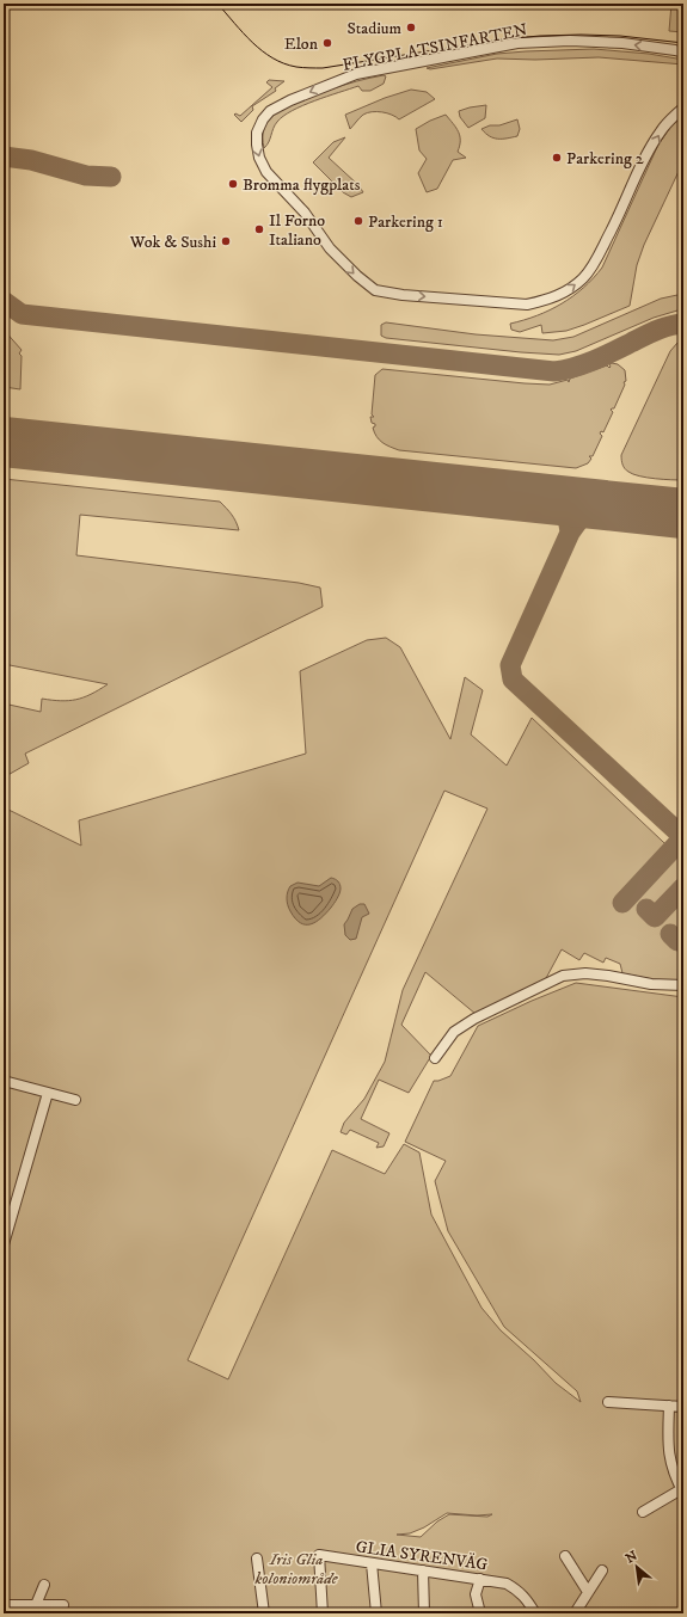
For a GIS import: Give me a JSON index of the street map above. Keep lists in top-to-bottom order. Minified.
{"streets":{"street":["FLYGPLATSINFARTEN","GLIA SYRENVÄG"]},"parks":["Iris Glia koloniområde"],"places":["Stadium","Elon","Parkering 2","Bromma flygplats","Parkering 1","Il Forno Italiano","Wok & Sushi"],"north":"top left"}
